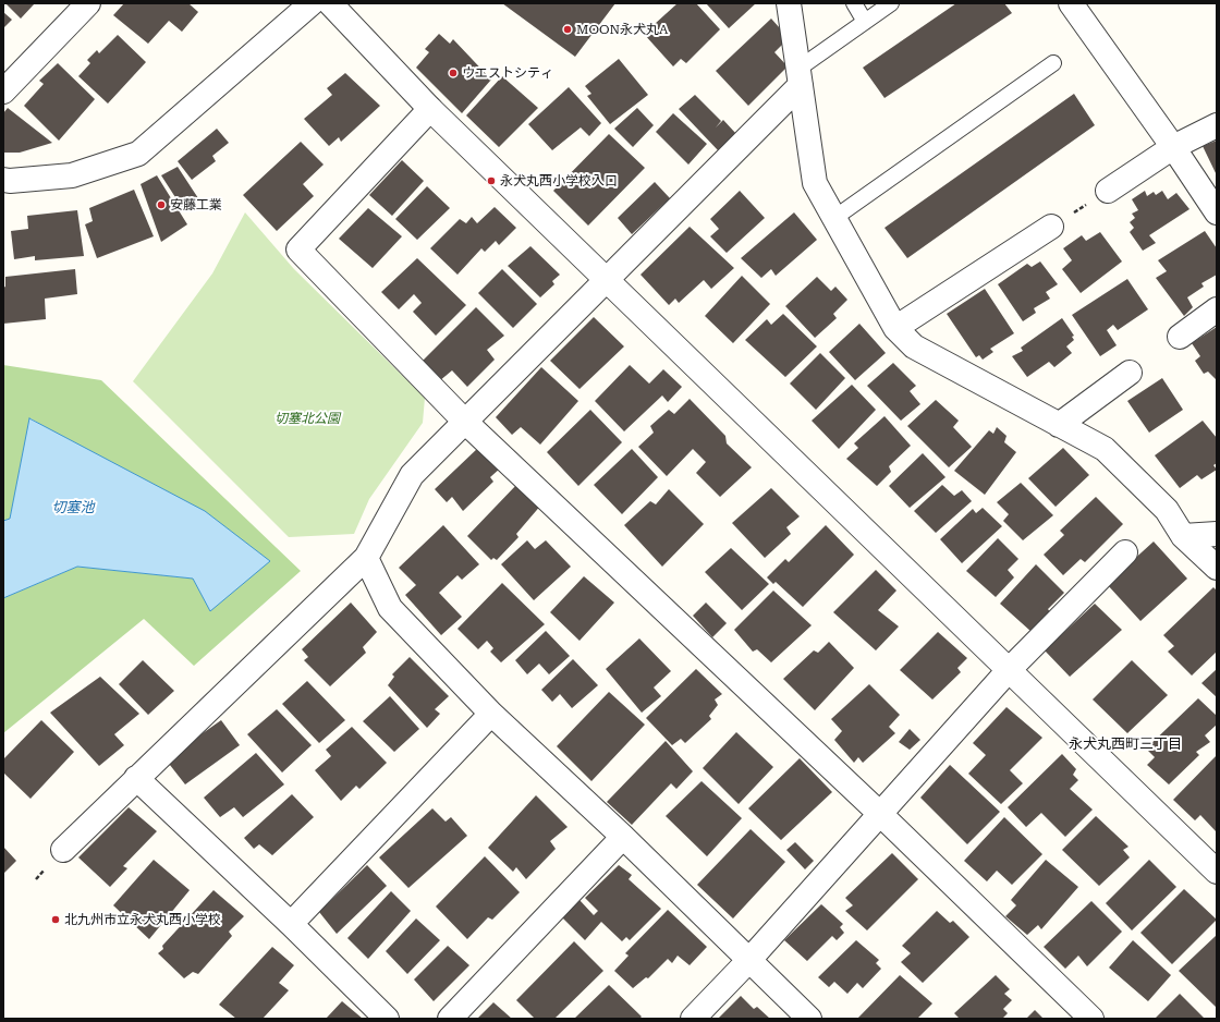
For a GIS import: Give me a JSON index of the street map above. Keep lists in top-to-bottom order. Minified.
{"districts":["永犬丸西町三丁目"],"water":["切塞池"],"parks":["切塞北公園"],"places":["MOON永犬丸A","ウエストシティ","永犬丸西小学校入口","安藤工業","北九州市立永犬丸西小学校"]}
